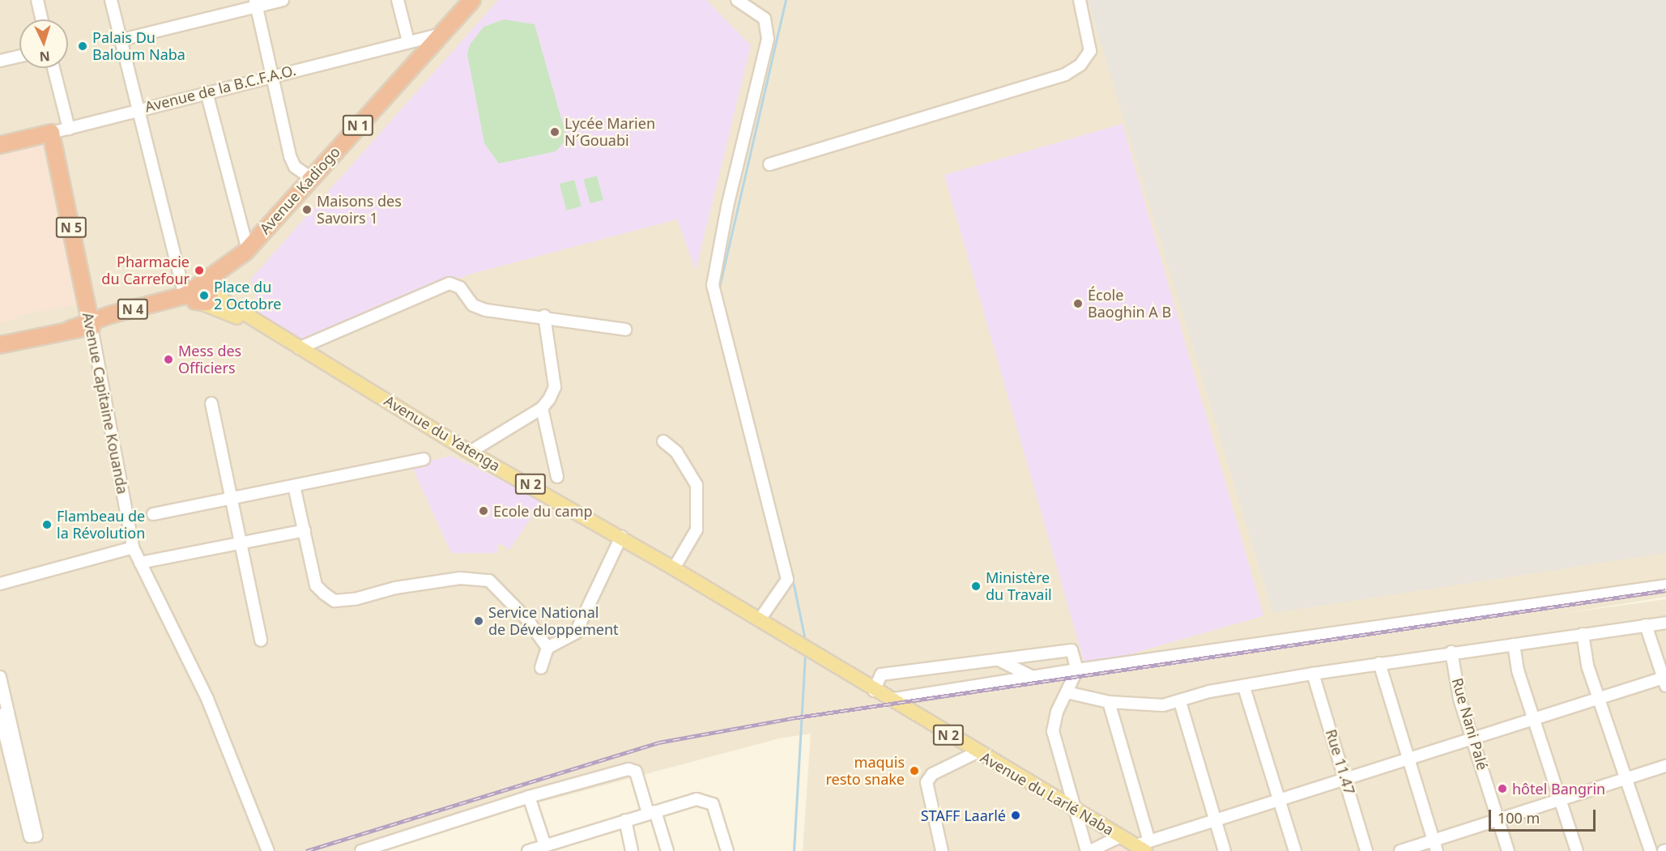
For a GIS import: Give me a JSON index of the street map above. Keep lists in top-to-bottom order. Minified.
{"streets":{"highway":["Avenue de la B.C.F.A.O.","N 1","Avenue Kadiogo","N 5","N 4","Avenue Capitaine Kouanda"],"main road":["Avenue du Yatenga","N 2","Avenue du Larlé Naba"],"street":["Rue Nani Palé","Rue 11.47"]},"crossings":[["Avenue de la B.C.F.A.O.","Avenue Kadiogo"],["Avenue de la B.C.F.A.O.","Avenue Capitaine Kouanda"],["Avenue Kadiogo","N 4"],["Avenue Kadiogo","Avenue du Yatenga"],["N 4","Avenue Capitaine Kouanda"],["N 4","Avenue du Yatenga"],["Avenue du Yatenga","Avenue du Larlé Naba"]],"places":["Palais Du Baloum Naba","Lycée Marien N´Gouabi","Maisons des Savoirs 1","Pharmacie du Carrefour","Place du 2 Octobre","École Baoghin A B","Mess des Officiers","Ecole du camp","Flambeau de la Révolution","Ministère du Travail","Service National de Développement","maquis resto snake","hôtel Bangrin","STAFF Laarlé"],"scale_bar":"100 m","north":"bottom"}
